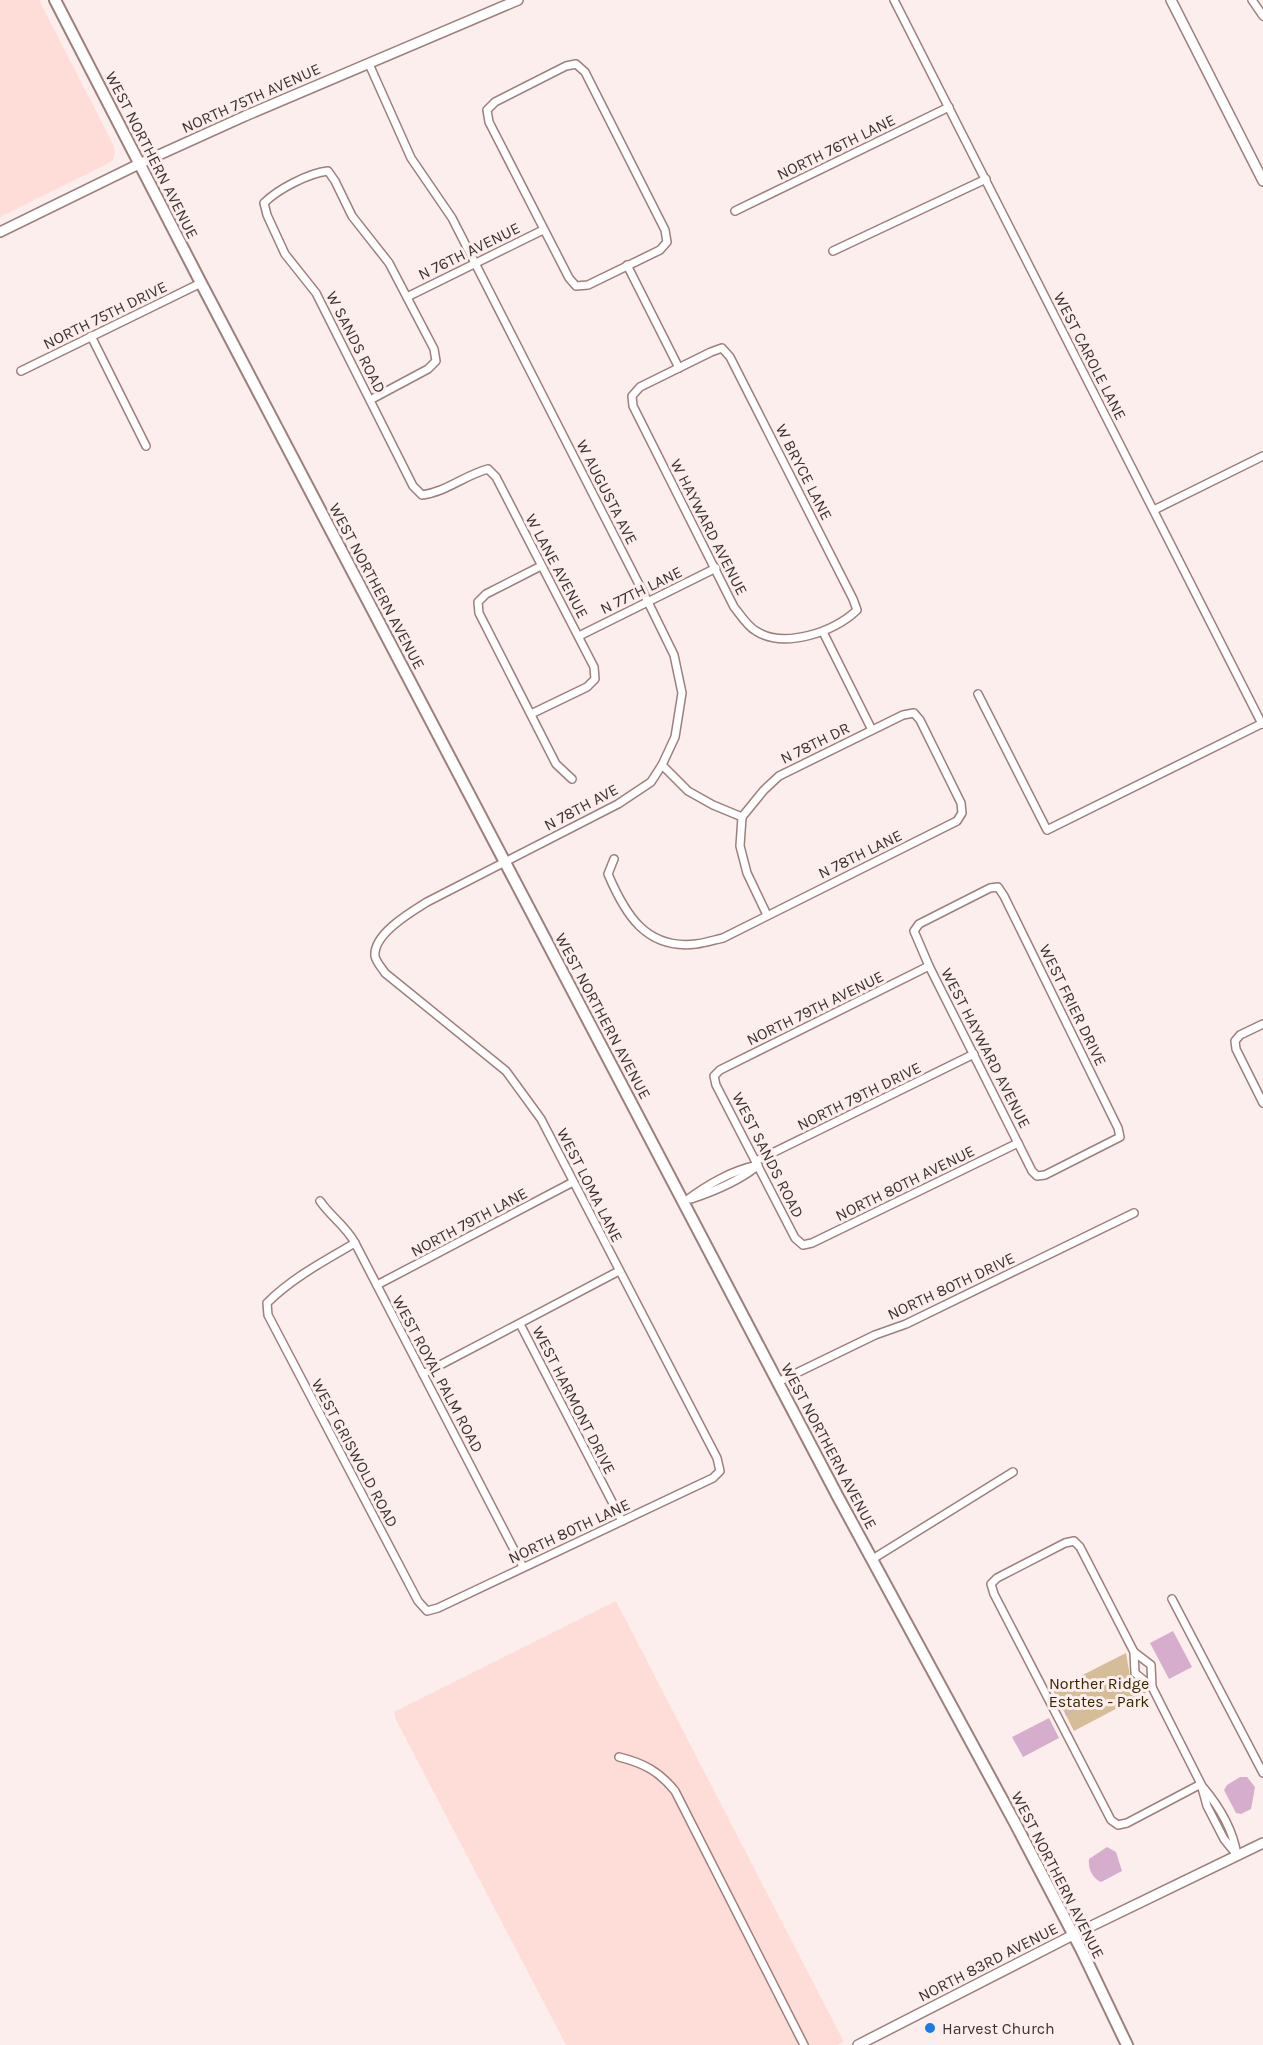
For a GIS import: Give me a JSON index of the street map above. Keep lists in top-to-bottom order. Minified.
{"streets":{"main road":["NORTH 75TH AVENUE","WEST NORTHERN AVENUE","NORTH 83RD AVENUE"],"street":["NORTH 76TH LANE","N 76TH AVENUE","NORTH 75TH DRIVE","W SANDS ROAD","WEST CAROLE LANE","W BRYCE LANE","W AUGUSTA AVE","W HAYWARD AVENUE","W LANE AVENUE","N 77TH LANE","N 78TH DR","N 78TH AVE","N 78TH LANE","WEST FRIER DRIVE","NORTH 79TH AVENUE","WEST HAYWARD AVENUE","NORTH 79TH DRIVE","WEST SANDS ROAD","NORTH 80TH AVENUE","WEST LOMA LANE","NORTH 79TH LANE","NORTH 80TH DRIVE","WEST ROYAL PALM ROAD","WEST HARMONT DRIVE","WEST GRISWOLD ROAD","NORTH 80TH LANE"]},"crossings":[["NORTH 75TH AVENUE","WEST NORTHERN AVENUE"],["NORTH 75TH AVENUE","W AUGUSTA AVE"],["NORTH 76TH LANE","WEST CAROLE LANE"],["WEST NORTHERN AVENUE","NORTH 75TH DRIVE"],["WEST NORTHERN AVENUE","N 78TH AVE"],["WEST NORTHERN AVENUE","NORTH 79TH DRIVE"],["WEST NORTHERN AVENUE","WEST LOMA LANE"],["WEST NORTHERN AVENUE","NORTH 80TH DRIVE"],["WEST NORTHERN AVENUE","NORTH 83RD AVENUE"],["N 76TH AVENUE","W SANDS ROAD"],["N 76TH AVENUE","W AUGUSTA AVE"],["W SANDS ROAD","W LANE AVENUE"],["W BRYCE LANE","W HAYWARD AVENUE"],["W AUGUSTA AVE","N 77TH LANE"],["W AUGUSTA AVE","N 78TH AVE"],["W HAYWARD AVENUE","N 77TH LANE"],["W LANE AVENUE","N 77TH LANE"],["N 78TH DR","N 78TH LANE"],["N 78TH AVE","WEST LOMA LANE"],["WEST FRIER DRIVE","WEST HAYWARD AVENUE"],["NORTH 79TH AVENUE","WEST HAYWARD AVENUE"],["NORTH 79TH AVENUE","WEST SANDS ROAD"],["WEST HAYWARD AVENUE","NORTH 79TH DRIVE"],["WEST HAYWARD AVENUE","NORTH 80TH AVENUE"],["NORTH 79TH DRIVE","WEST SANDS ROAD"],["WEST SANDS ROAD","NORTH 80TH AVENUE"],["WEST LOMA LANE","NORTH 79TH LANE"],["WEST LOMA LANE","NORTH 80TH LANE"],["NORTH 79TH LANE","WEST ROYAL PALM ROAD"],["WEST ROYAL PALM ROAD","WEST GRISWOLD ROAD"],["WEST ROYAL PALM ROAD","NORTH 80TH LANE"],["WEST HARMONT DRIVE","NORTH 80TH LANE"],["WEST GRISWOLD ROAD","NORTH 80TH LANE"]],"parks":["Norther Ridge Estates - Park"],"places":["Harvest Church"]}
